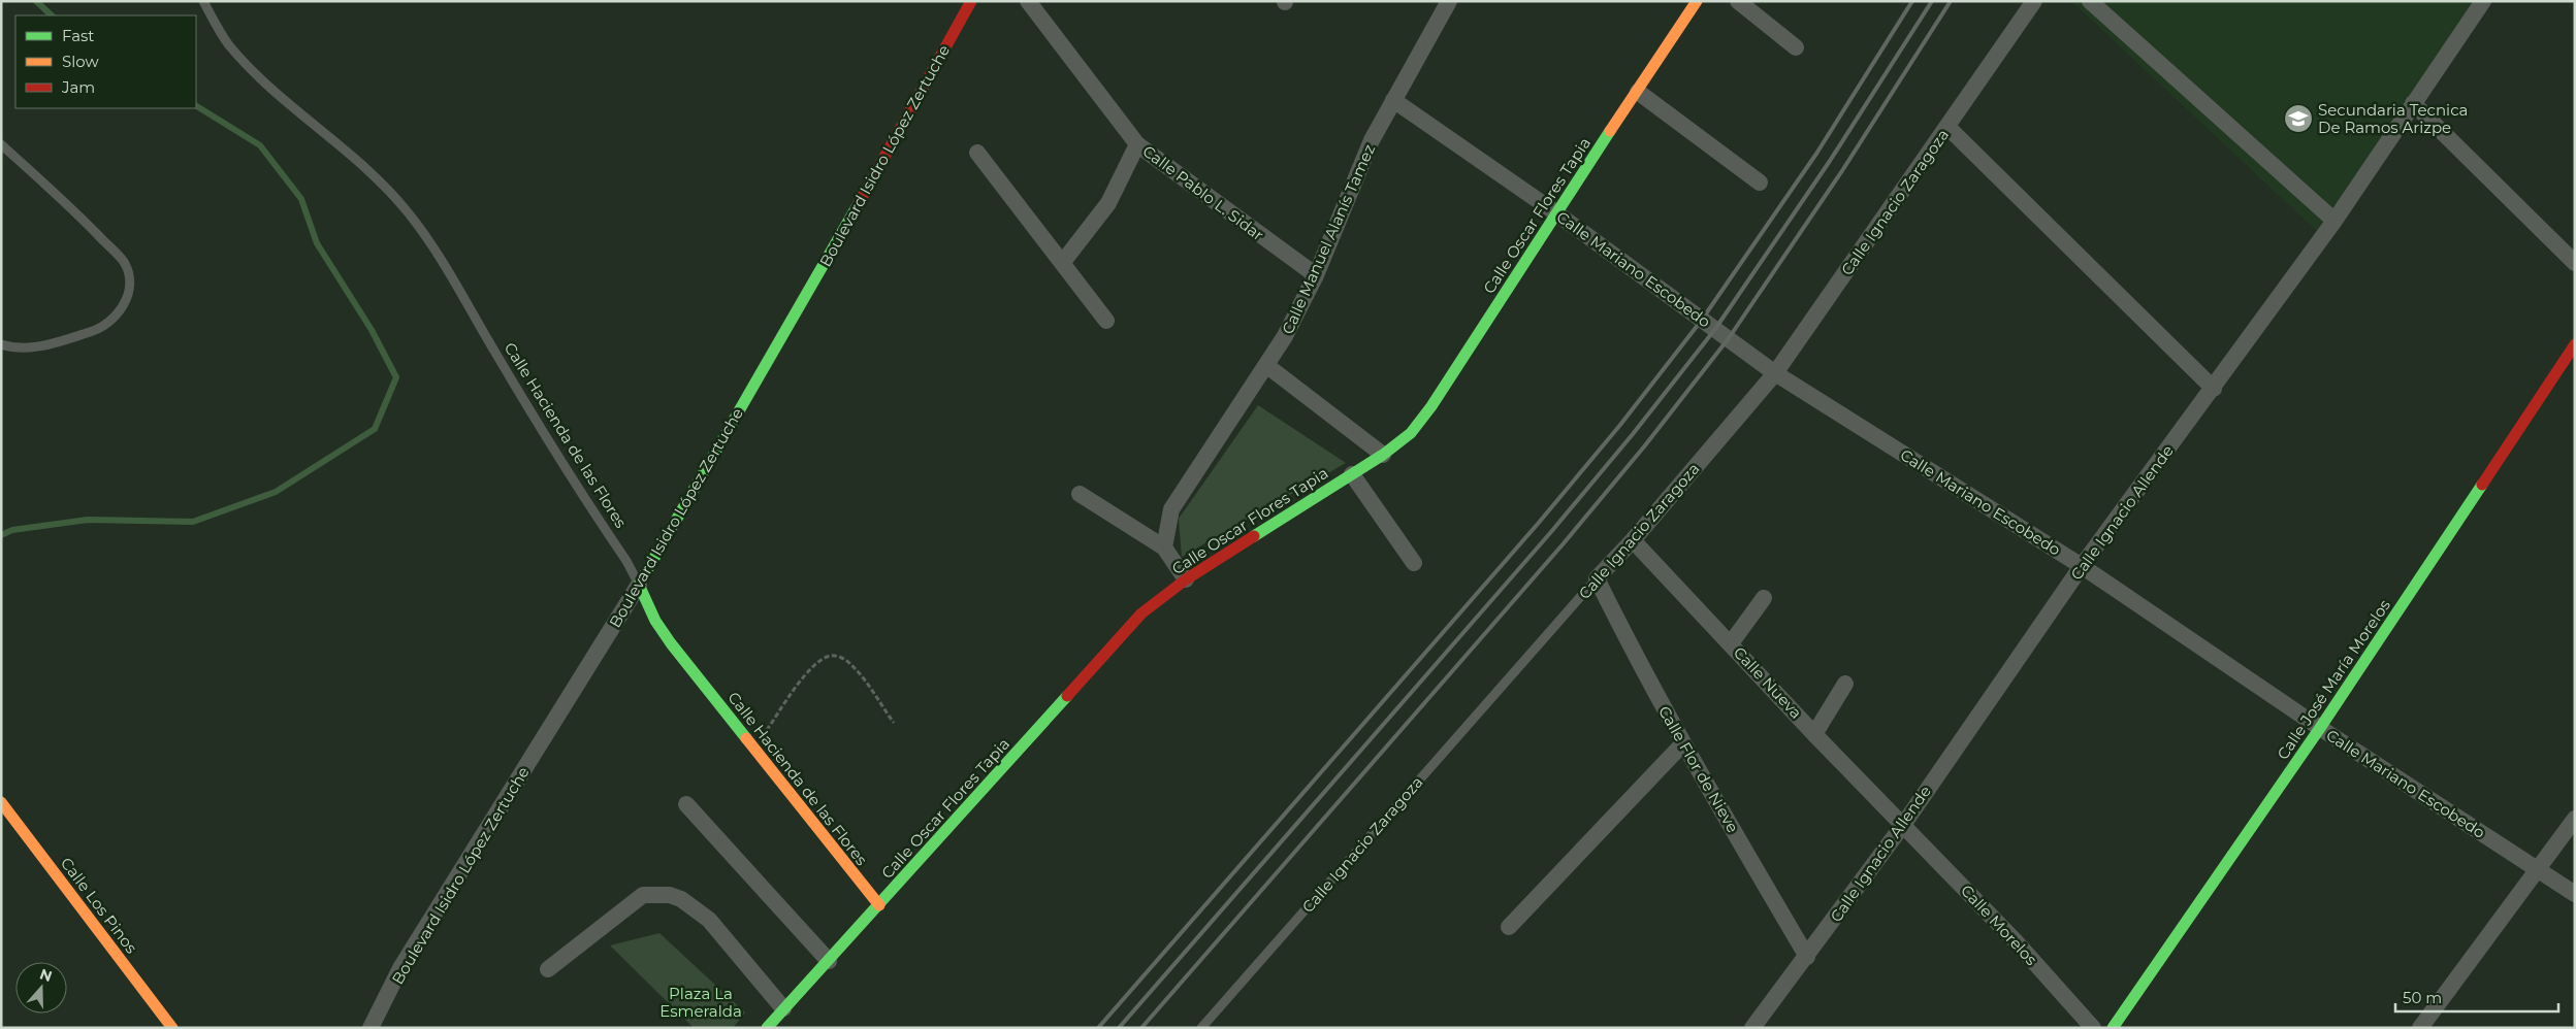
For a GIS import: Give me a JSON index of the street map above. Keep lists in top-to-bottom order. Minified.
{"streets":{"street":["Boulevard Isidro López Zertuche","Calle Pablo L. Sidar","Calle Ignacio Zaragoza","Calle Oscar Flores Tapia","Calle Manuel Alanís Tamez","Calle Mariano Escobedo","Calle Hacienda de las Flores","Calle Ignacio Allende","Calle José María Morelos","Calle Nueva","Calle Flor de Nieve","Calle Los Pinos","Calle Morelos"]},"crossings":[["Boulevard Isidro López Zertuche","Calle Hacienda de las Flores"],["Calle Pablo L. Sidar","Calle Manuel Alanís Tamez"],["Calle Ignacio Zaragoza","Calle Mariano Escobedo"],["Calle Ignacio Zaragoza","Calle Nueva"],["Calle Ignacio Zaragoza","Calle Flor de Nieve"],["Calle Oscar Flores Tapia","Calle Mariano Escobedo"],["Calle Oscar Flores Tapia","Calle Hacienda de las Flores"],["Calle Manuel Alanís Tamez","Calle Mariano Escobedo"],["Calle Mariano Escobedo","Calle Ignacio Allende"],["Calle Mariano Escobedo","Calle José María Morelos"],["Calle Ignacio Allende","Calle Nueva"],["Calle Ignacio Allende","Calle Flor de Nieve"],["Calle Ignacio Allende","Calle Morelos"],["Calle Nueva","Calle Morelos"]],"parks":["Plaza La Esmeralda"],"places":{"school or university":["Secundaria Tecnica De Ramos Arizpe"]},"legend":["Fast","Slow","Jam"],"scale_bar":"50 m","north":"top"}
